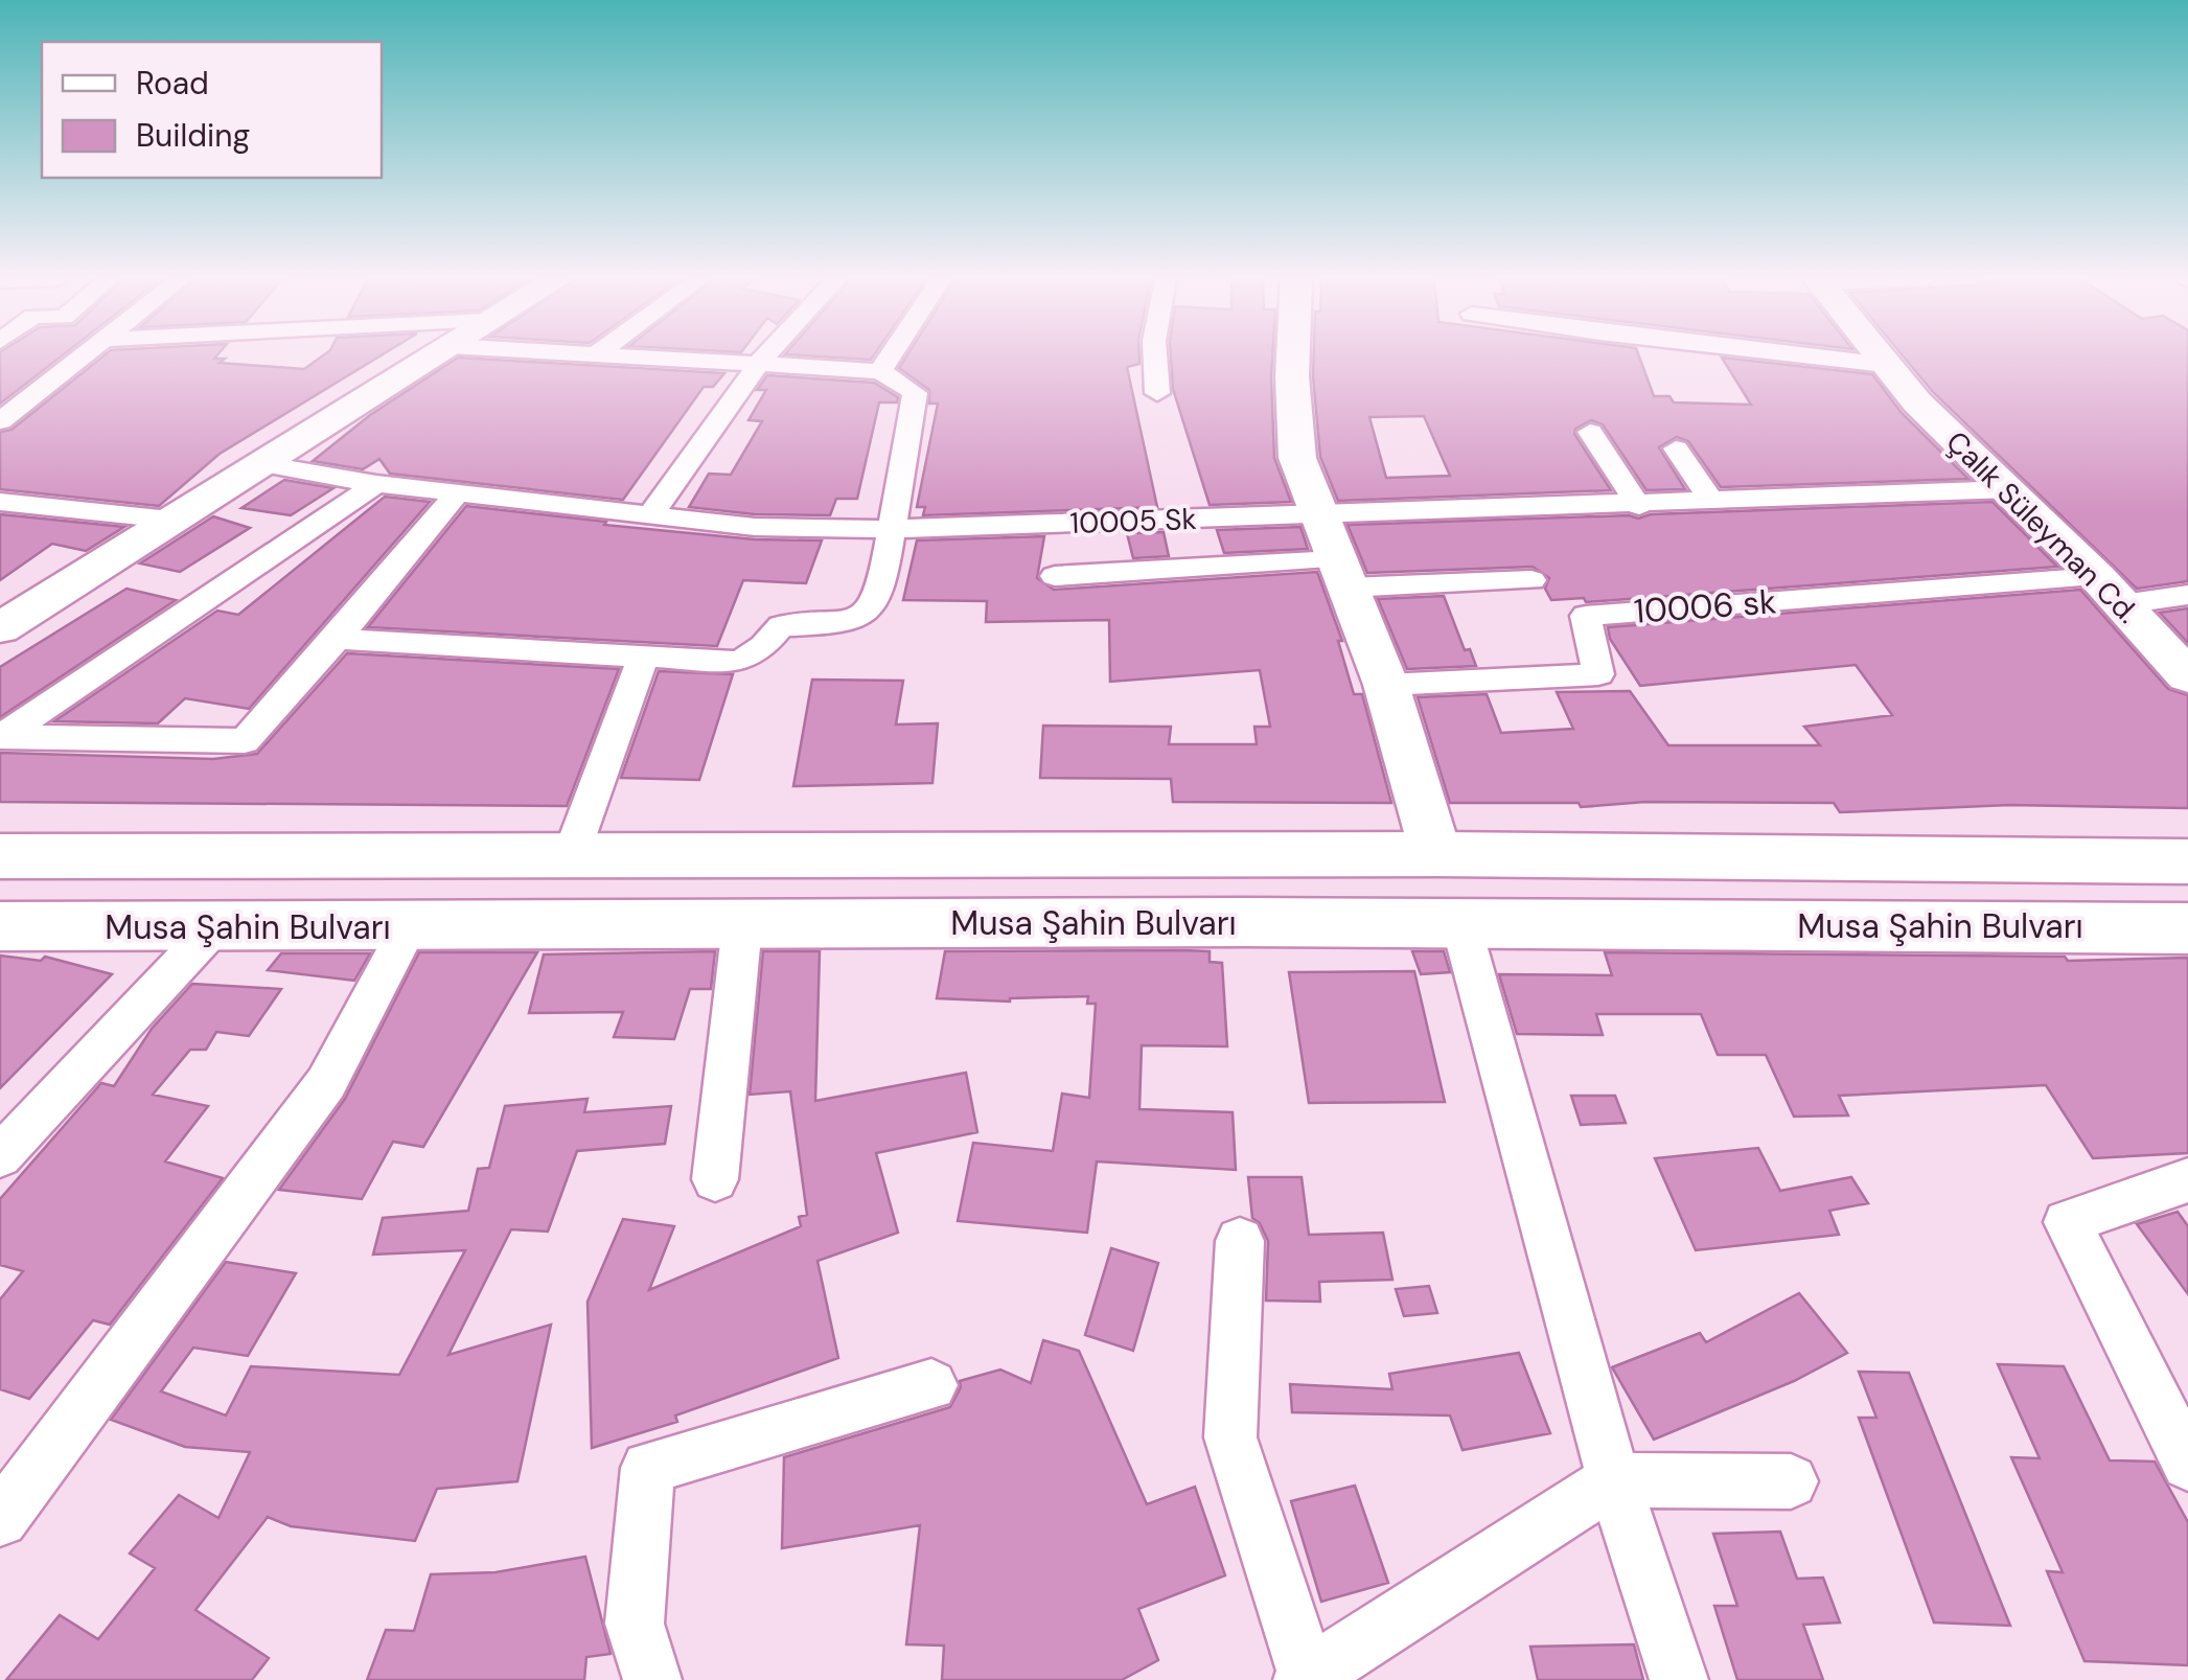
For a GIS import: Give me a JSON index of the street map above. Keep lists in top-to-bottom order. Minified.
{"streets":{"main road":["Musa Şahin Bulvarı"],"street":["10005 Sk","Çalık Süleyman Cd.","10006 sk"]},"crossings":[["10005 Sk","Çalık Süleyman Cd."],["Çalık Süleyman Cd.","10006 sk"]],"legend":["Road","Building"]}
